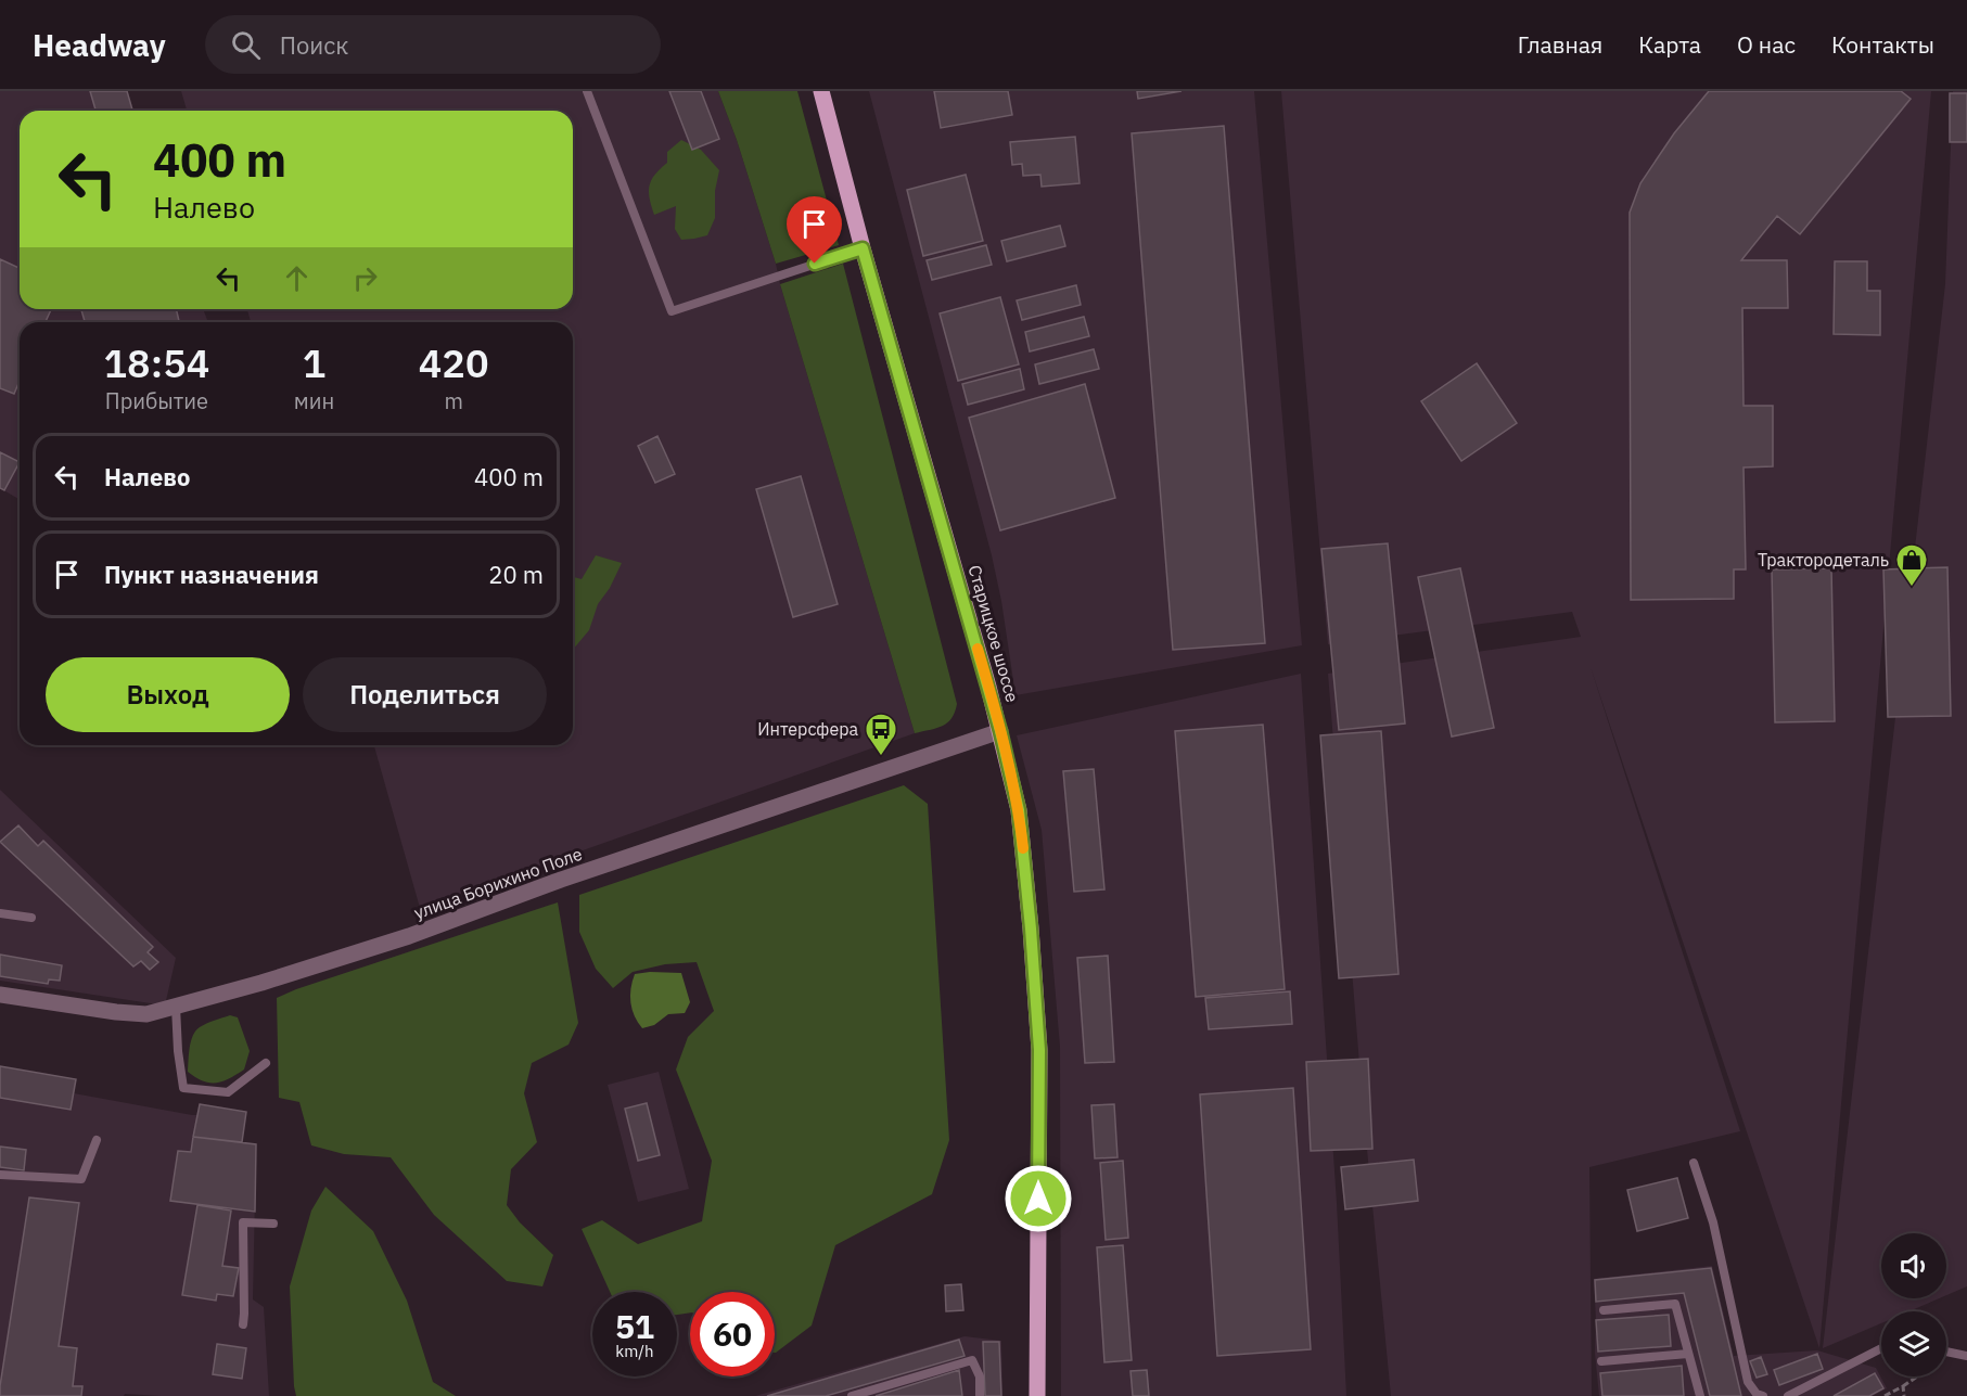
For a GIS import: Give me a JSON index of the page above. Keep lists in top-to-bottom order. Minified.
{"streets":{"main road":["Старицкое шоссе"],"street":["улица Борихино Поле"]},"crossings":[["Старицкое шоссе","улица Борихино Поле"]],"places":{"shop":["Трактородеталь"],"bus stop":["Интерсфера"]},"page":{"header":"Headway","search":"Поиск","nav":["Главная","Карта","О нас","Контакты"],"turn":["400 m","Налево"],"eta":["18:54","Прибытие","1","мин","420","m"],"list":[{"name":"Налево","value":"400 m"},{"name":"Пункт назначения","value":"20 m"}],"buttons":["Выход","Поделиться"],"speed":"51 km/h","limit":"60"}}
